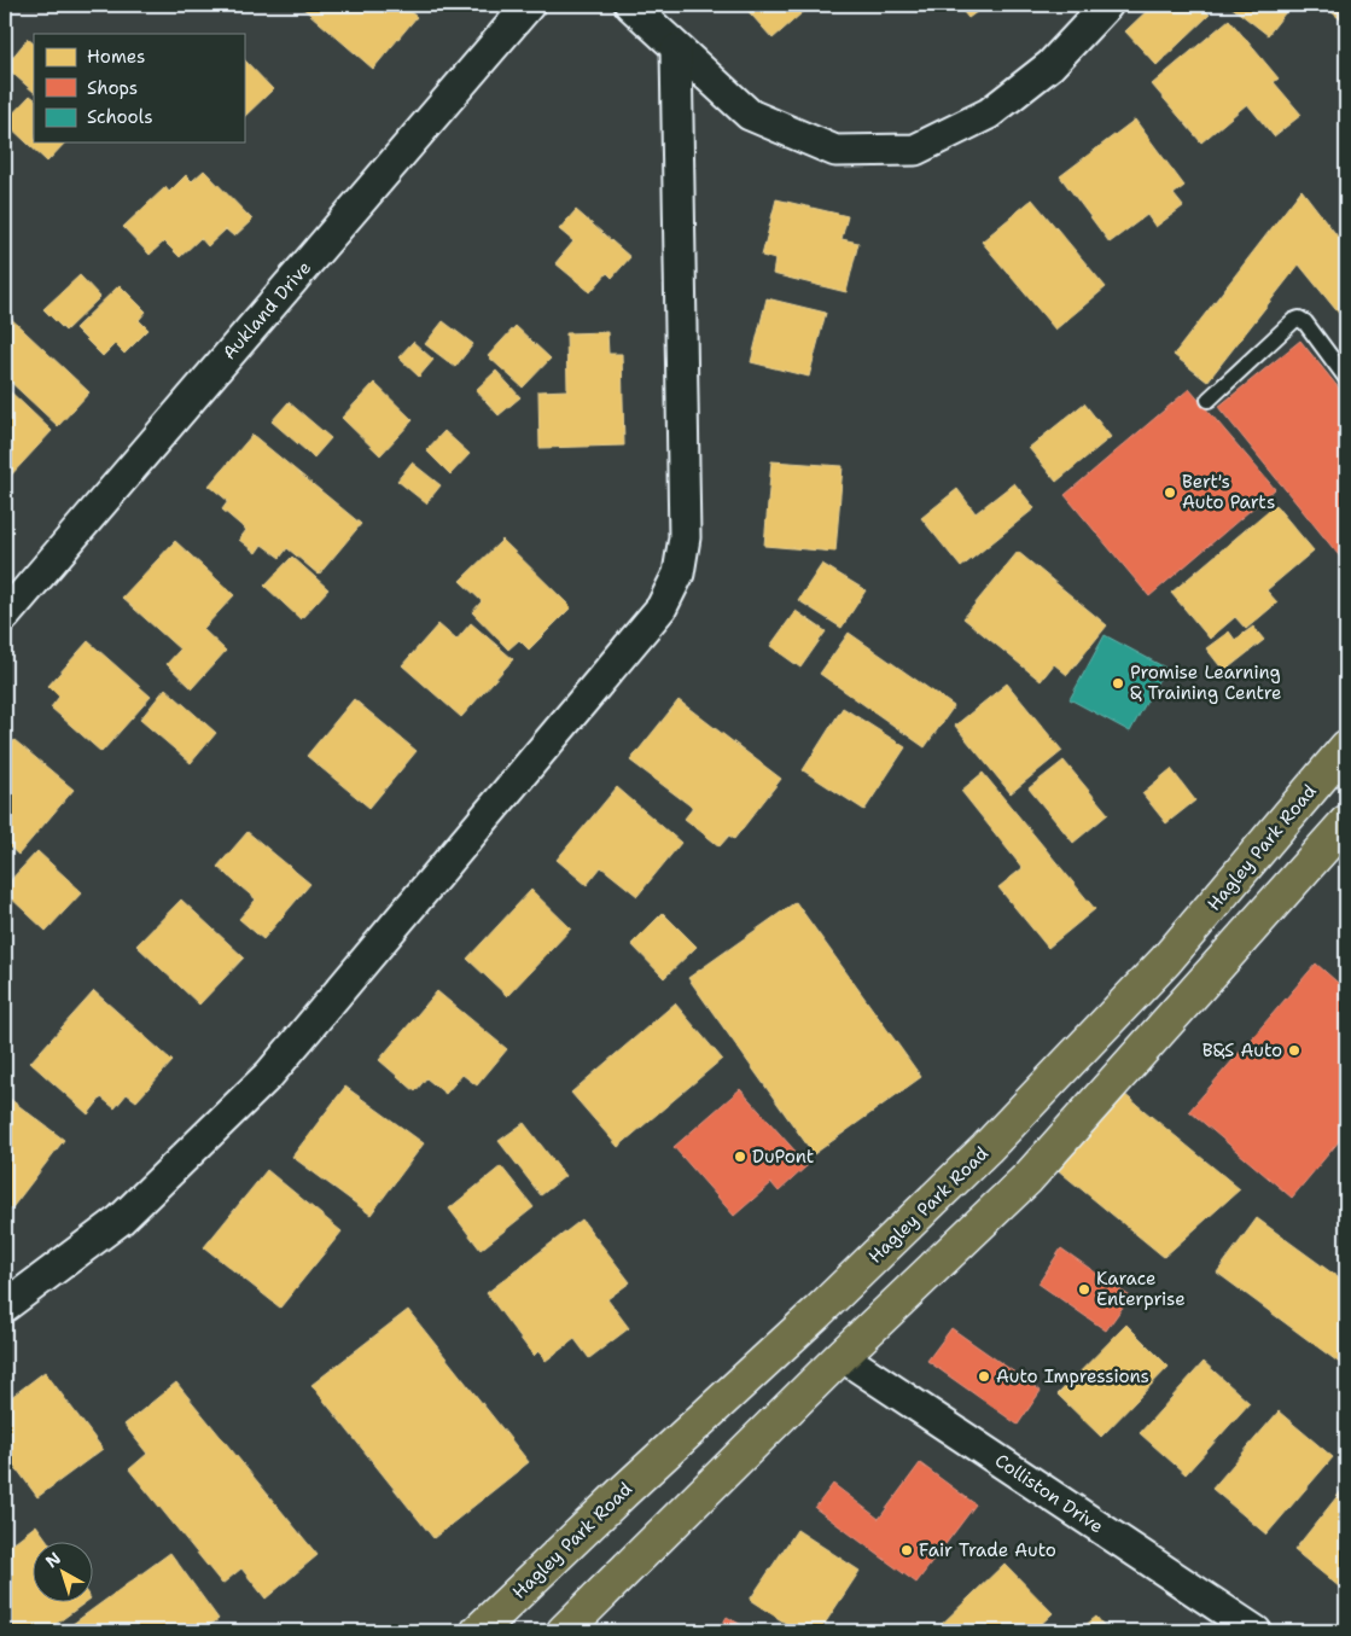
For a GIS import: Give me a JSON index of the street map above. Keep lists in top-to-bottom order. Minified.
{"streets":{"main road":["Hagley Park Road"],"street":["Aukland Drive","Colliston Drive"]},"places":["Bert's Auto Parts","Promise Learning & Training Centre","B&S Auto","DuPont","Karace Enterprise","Auto Impressions","Fair Trade Auto"],"legend":["Homes","Shops","Schools"],"north":"top left"}
